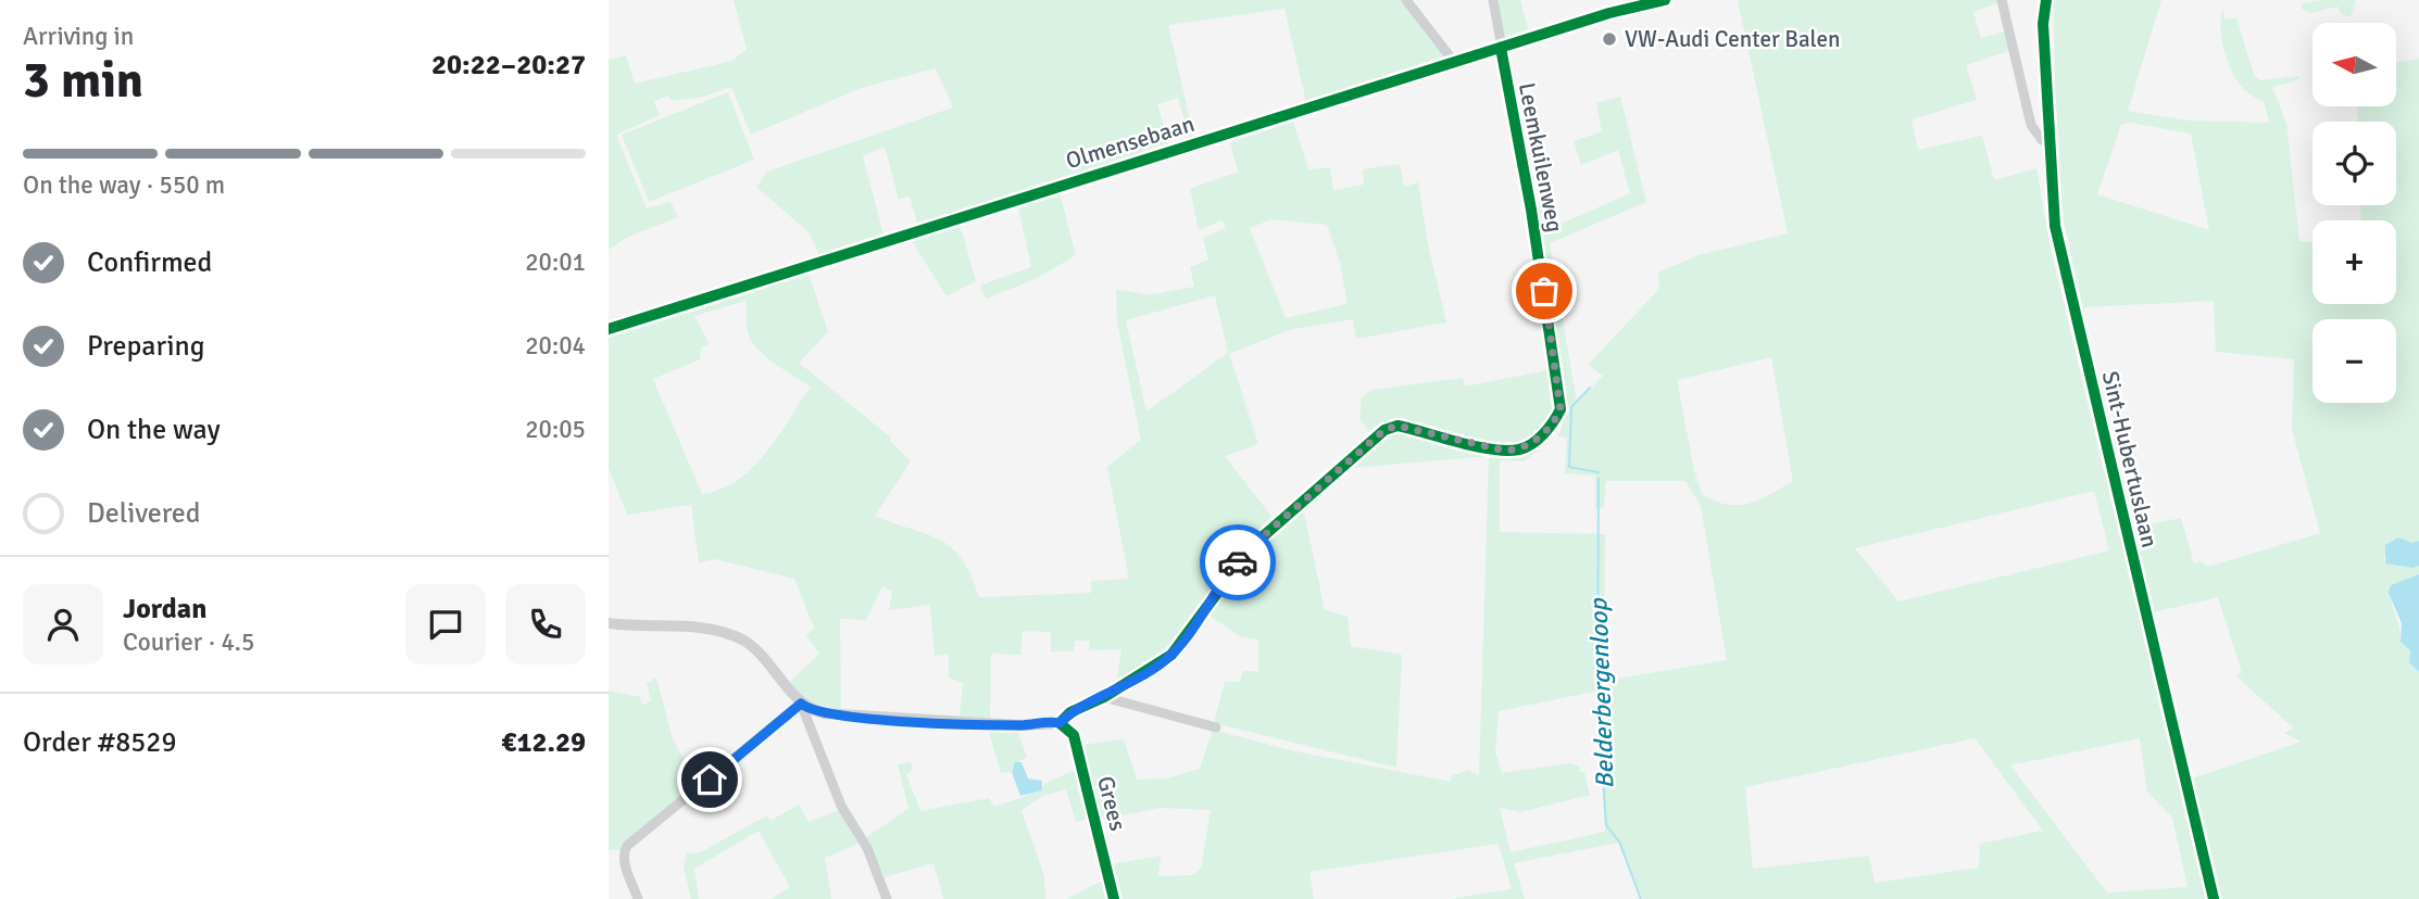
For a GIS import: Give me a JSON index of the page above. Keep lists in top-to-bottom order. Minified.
{"streets":{"street":["Olmensebaan","Leemkuilenweg","Sint-Hubertuslaan","Grees"]},"crossings":[["Olmensebaan","Leemkuilenweg"],["Leemkuilenweg","Grees"]],"water":["Belderbergenloop"],"places":["VW-Audi Center Balen"],"north":"left","page":{"heading":["3 min","Arriving in","20:22–20:27"],"panel":["Jordan","Courier · 4.5","Order #8529","€12.29"],"map_buttons":["+","−"],"bar":"On the way · 550 m","list":[["Confirmed","20:01"],["Preparing","20:04"],["On the way","20:05"],"Delivered"]}}
